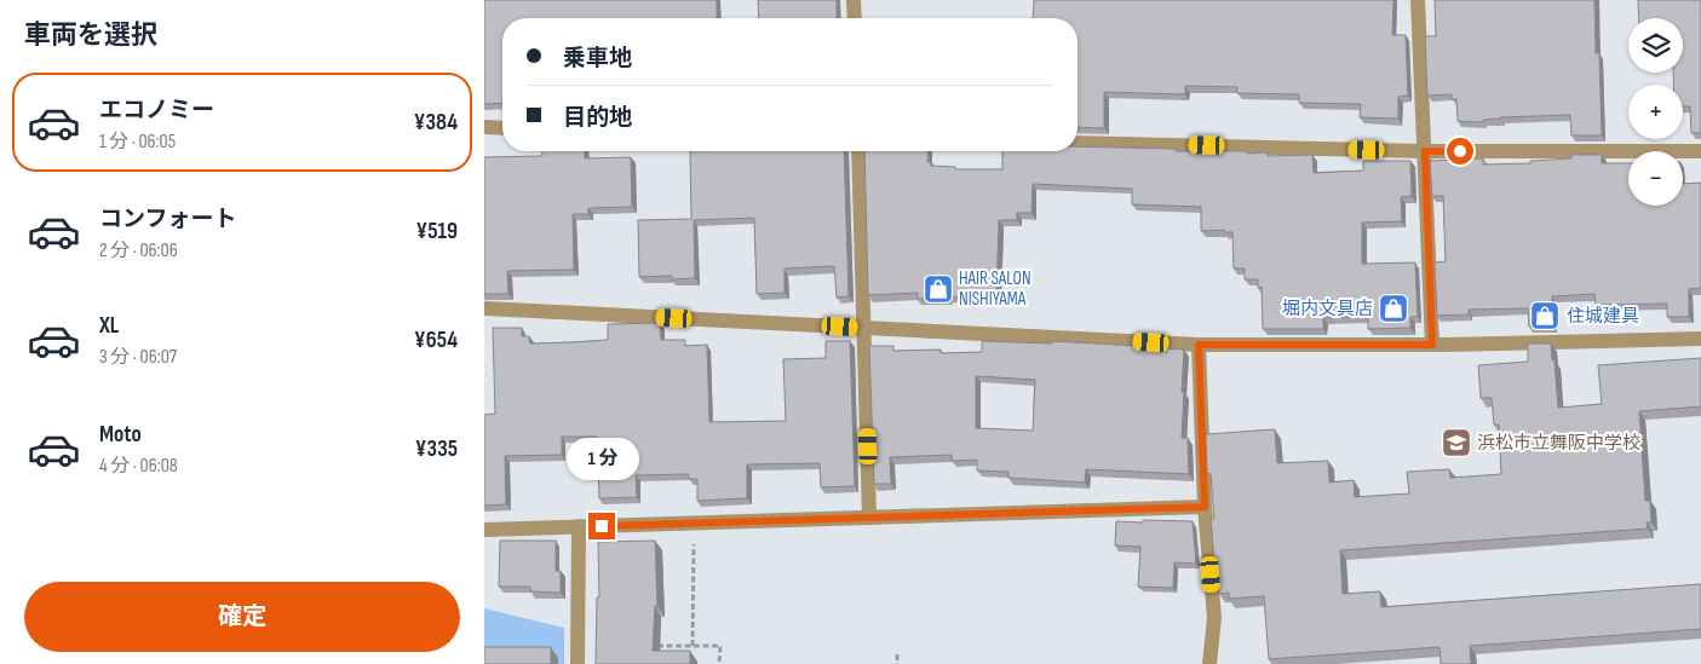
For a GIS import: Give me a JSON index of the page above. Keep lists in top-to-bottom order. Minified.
{"places":{"shop":["HAIR SALON NISHIYAMA","堀内文具店","住城建具"],"school or university":["浜松市立舞阪中学校"]},"page":{"heading":"車両を選択","map_buttons":["+","−"],"banner":["乗車地","目的地"],"list":[{"name":"エコノミー","note":"1 分 · 06:05","value":"¥384"},{"name":"コンフォート","note":"2 分 · 06:06","value":"¥519"},{"name":"XL","note":"3 分 · 06:07","value":"¥654"},{"name":"Moto","note":"4 分 · 06:08","value":"¥335"}],"bubble":"1 分","buttons":"確定"}}
